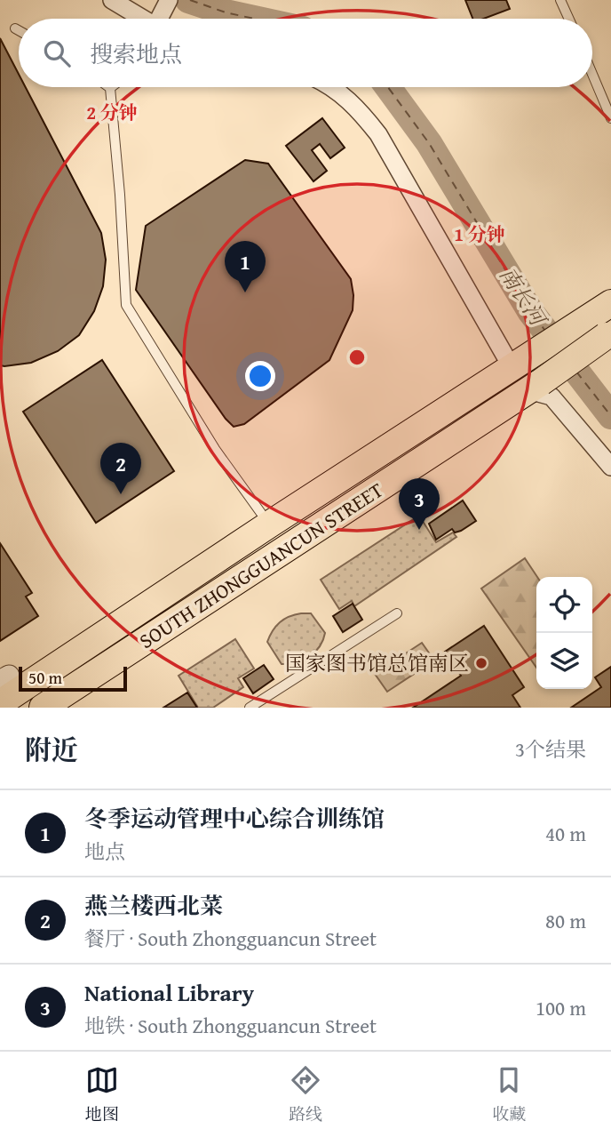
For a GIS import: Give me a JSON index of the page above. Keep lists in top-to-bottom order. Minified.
{"streets":{"main road":["SOUTH ZHONGGUANCUN STREET"]},"water":["南长河"],"places":["国家图书馆总馆南区"],"scale_bar":"50 m","page":{"search":"搜索地点","pins":["1","2","3"],"scale":"50 m","heading":["附近","3个结果"],"list":[{"mark":"1","name":"冬季运动管理中心综合训练馆","note":"地点","value":"40 m"},{"mark":"2","name":"燕兰楼西北菜","note":"餐厅 · South Zhongguancun Street","value":"80 m"},{"mark":"3","name":"National Library","note":"地铁 · South Zhongguancun Street","value":"100 m"}],"nav":["地图","路线","收藏"]},"rings":["2 分钟","1 分钟"]}
